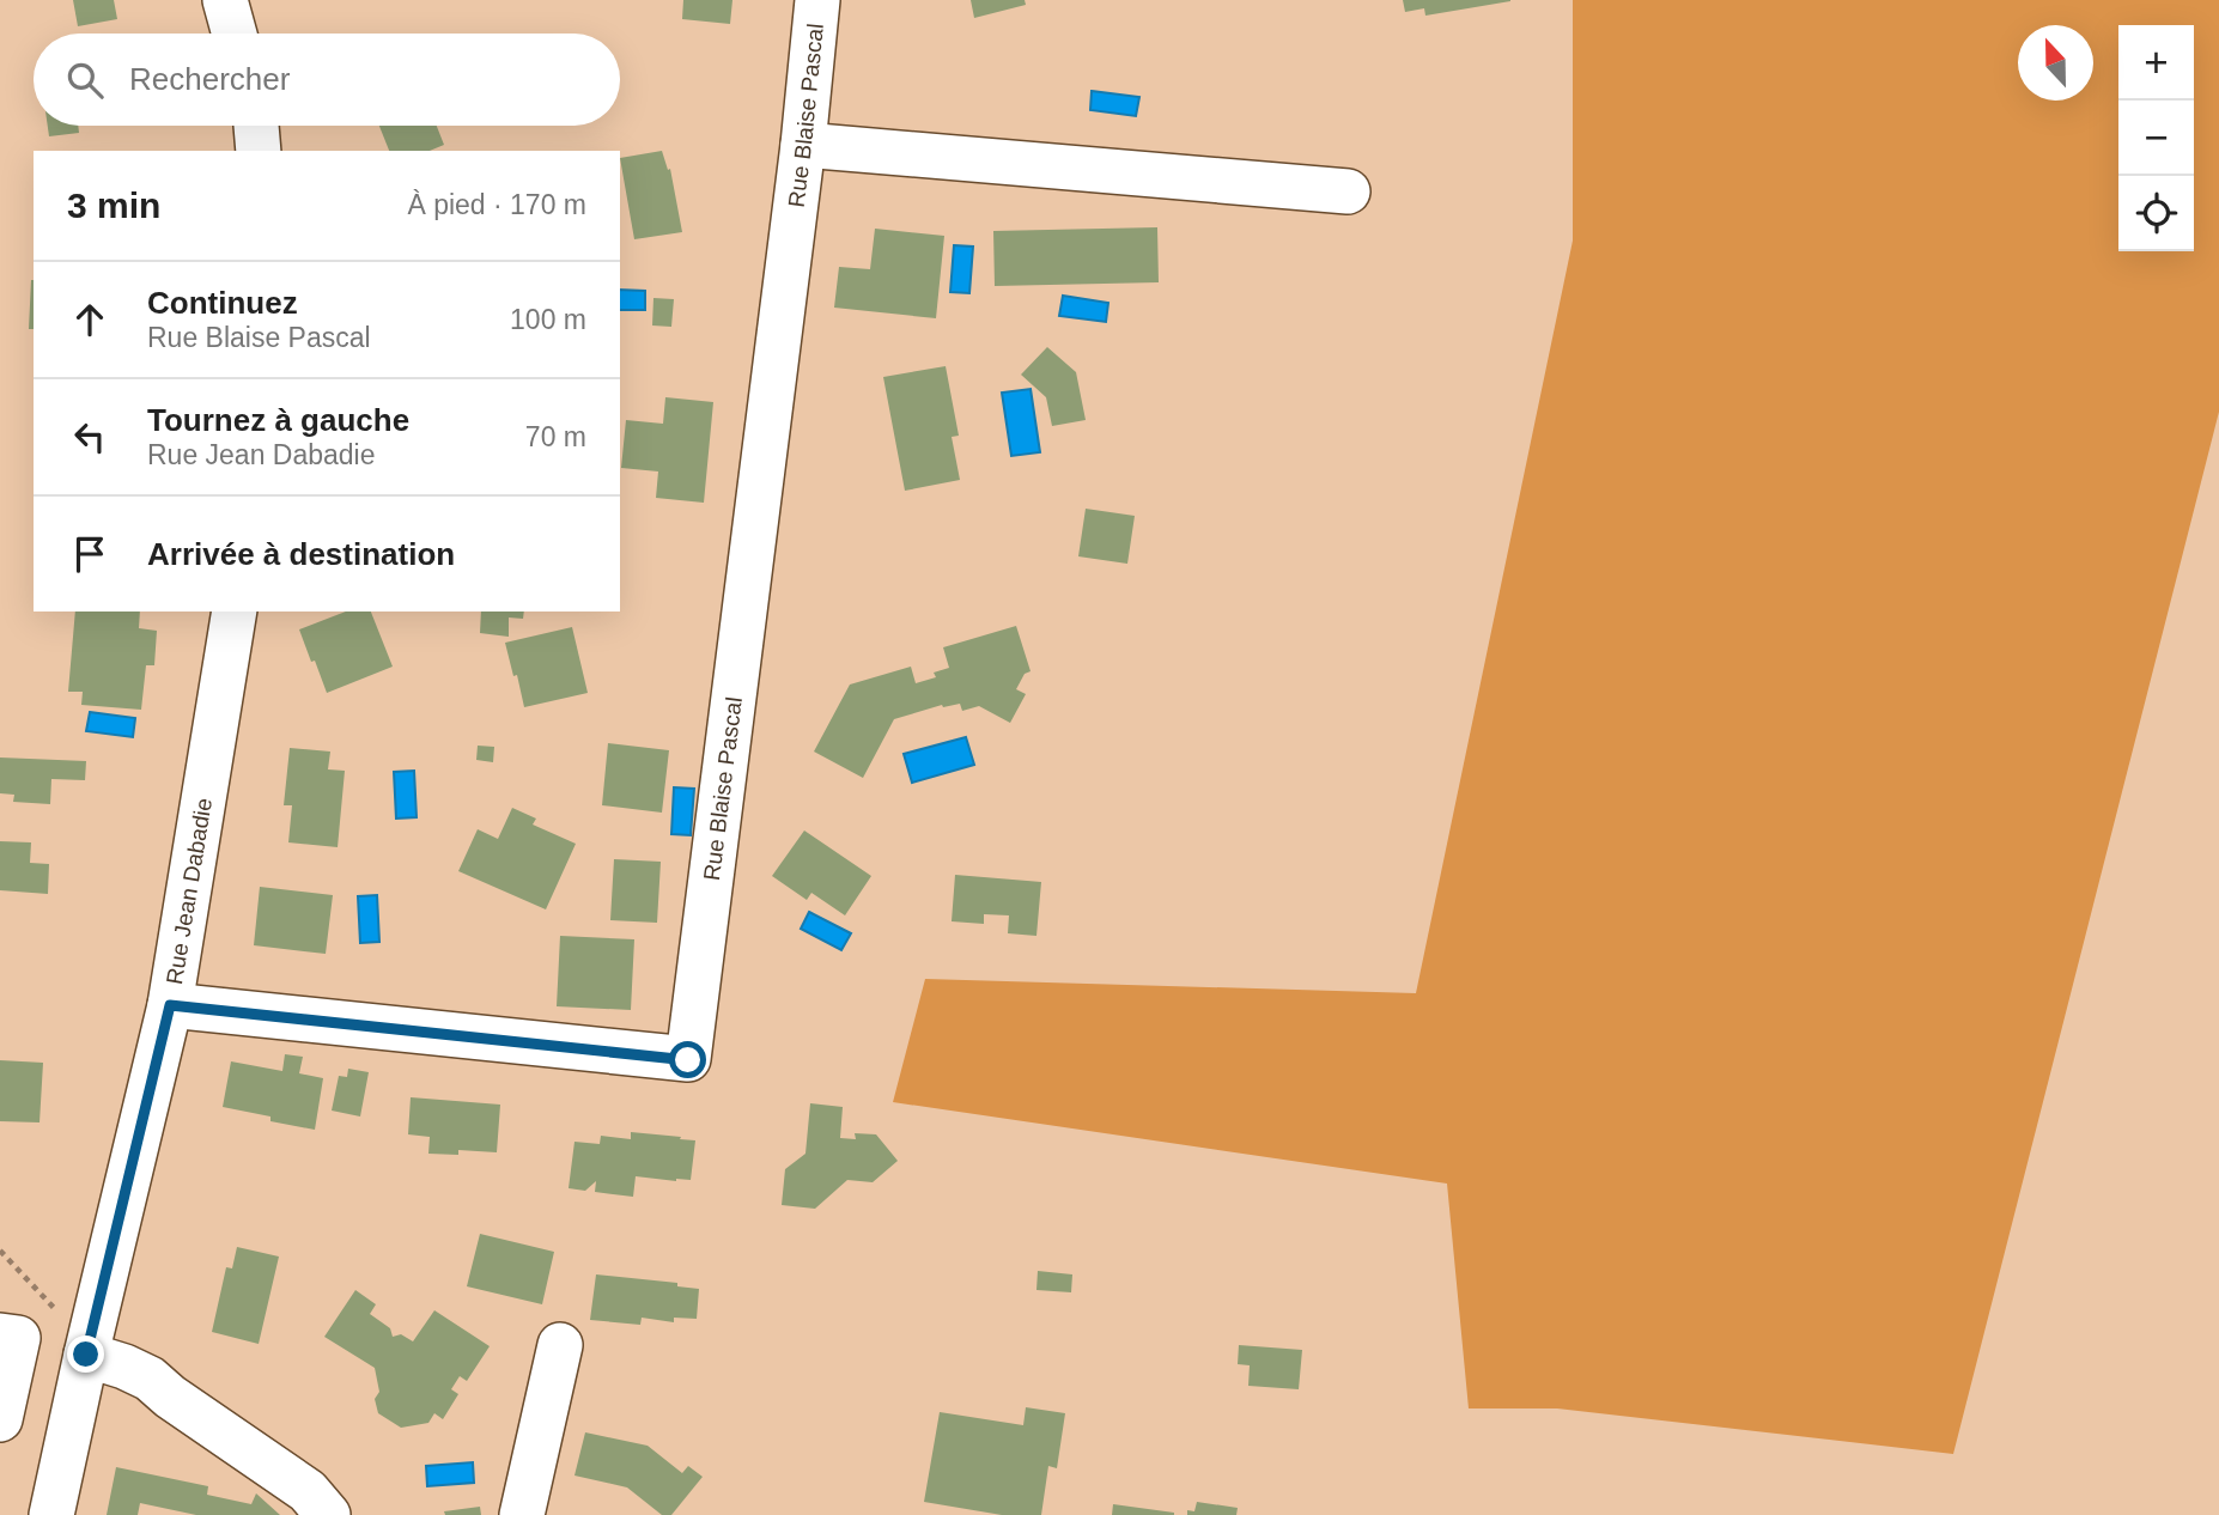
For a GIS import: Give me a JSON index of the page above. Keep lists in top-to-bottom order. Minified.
{"streets":{"street":["Rue Blaise Pascal","Rue Jean Dabadie"]},"crossings":[["Rue Blaise Pascal","Rue Jean Dabadie"]],"north":"top","page":{"map_buttons":["+","−"],"search":"Rechercher","heading":["3 min","À pied · 170 m"],"list":[["Continuez","Rue Blaise Pascal","100 m"],["Tournez à gauche","Rue Jean Dabadie","70 m"],"Arrivée à destination"]}}
